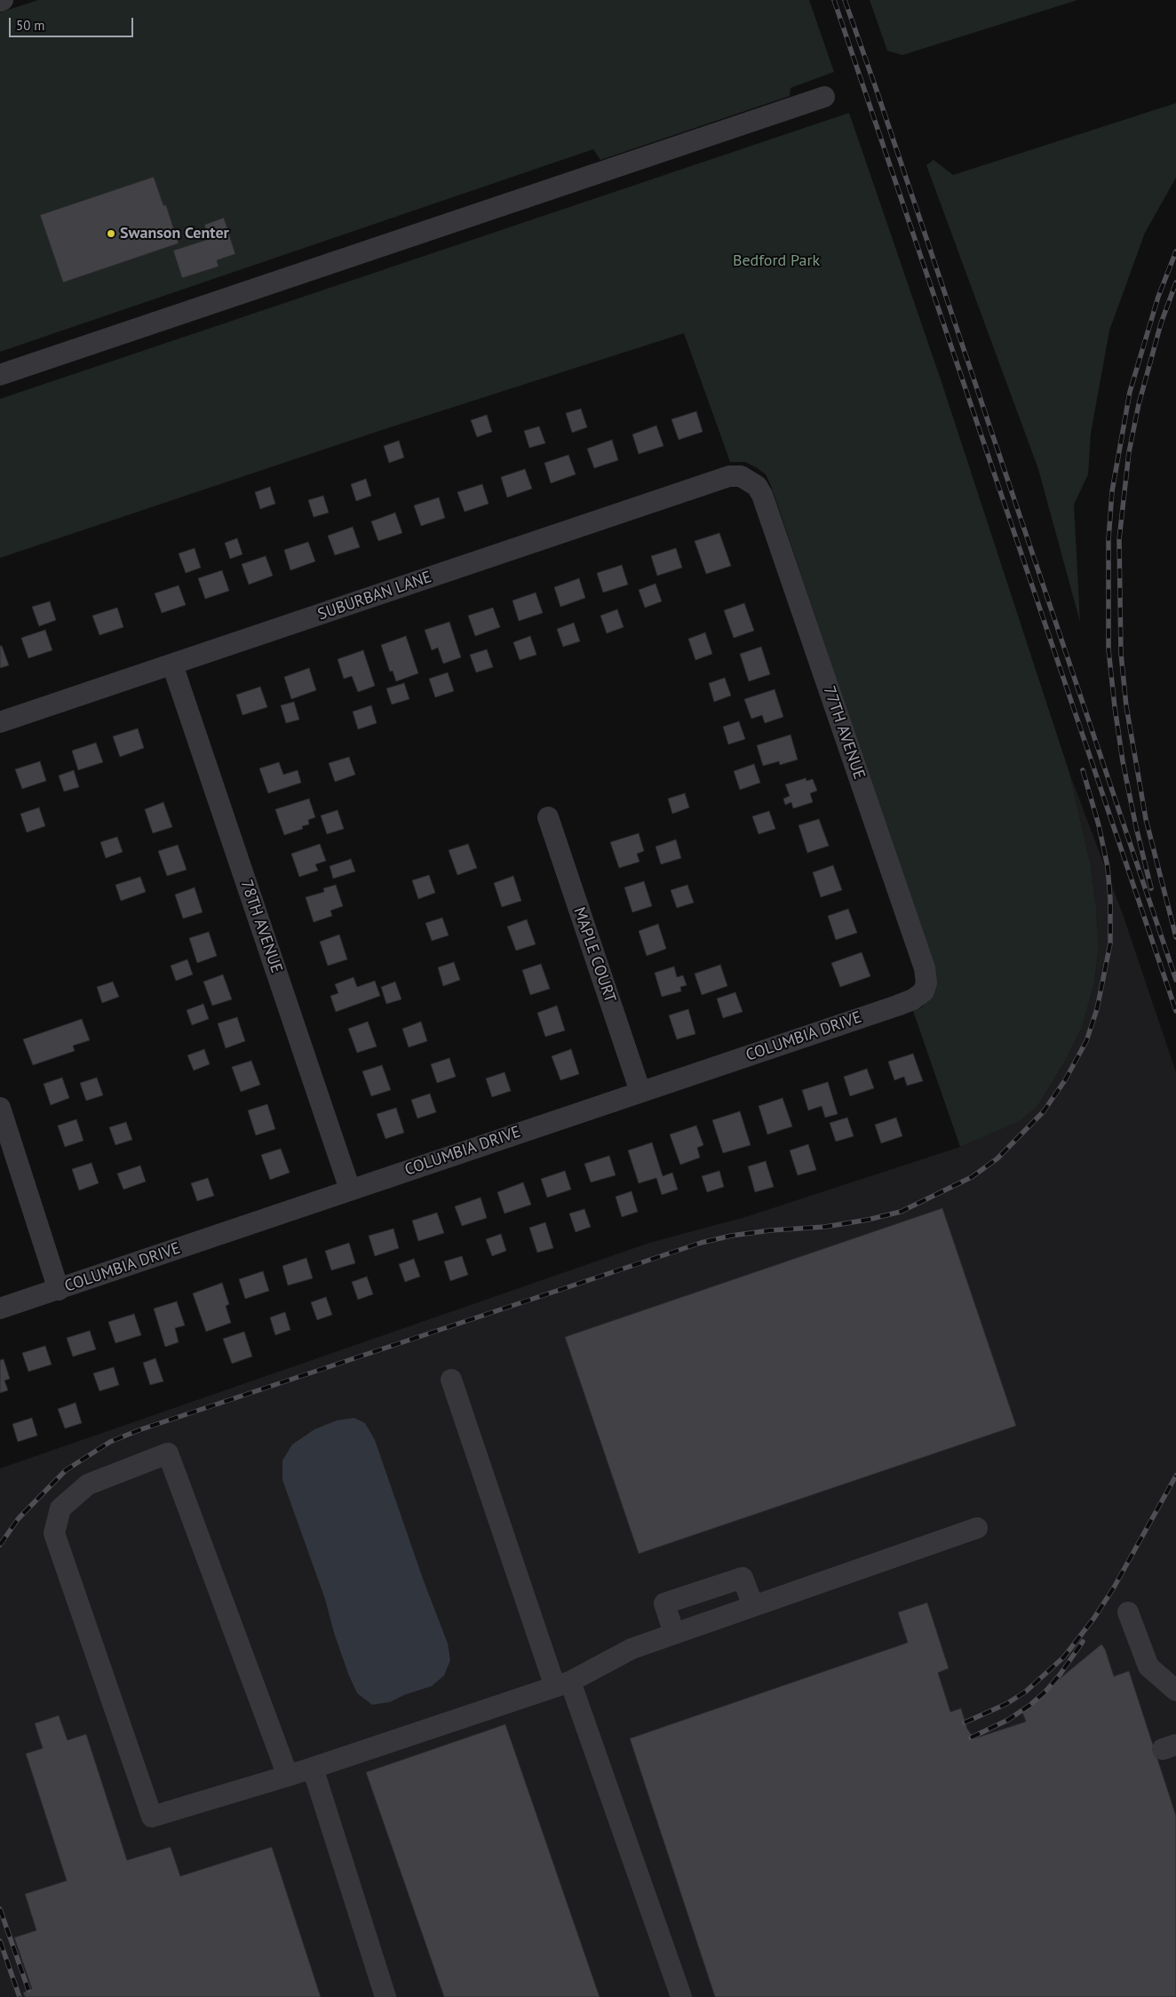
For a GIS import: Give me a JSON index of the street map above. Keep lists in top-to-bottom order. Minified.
{"streets":{"street":["SUBURBAN LANE","77TH AVENUE","78TH AVENUE","MAPLE COURT","COLUMBIA DRIVE"]},"crossings":[["SUBURBAN LANE","77TH AVENUE"],["SUBURBAN LANE","78TH AVENUE"],["77TH AVENUE","COLUMBIA DRIVE"],["78TH AVENUE","COLUMBIA DRIVE"],["MAPLE COURT","COLUMBIA DRIVE"]],"parks":["Bedford Park"],"places":["Swanson Center"],"scale_bar":"50 m"}
